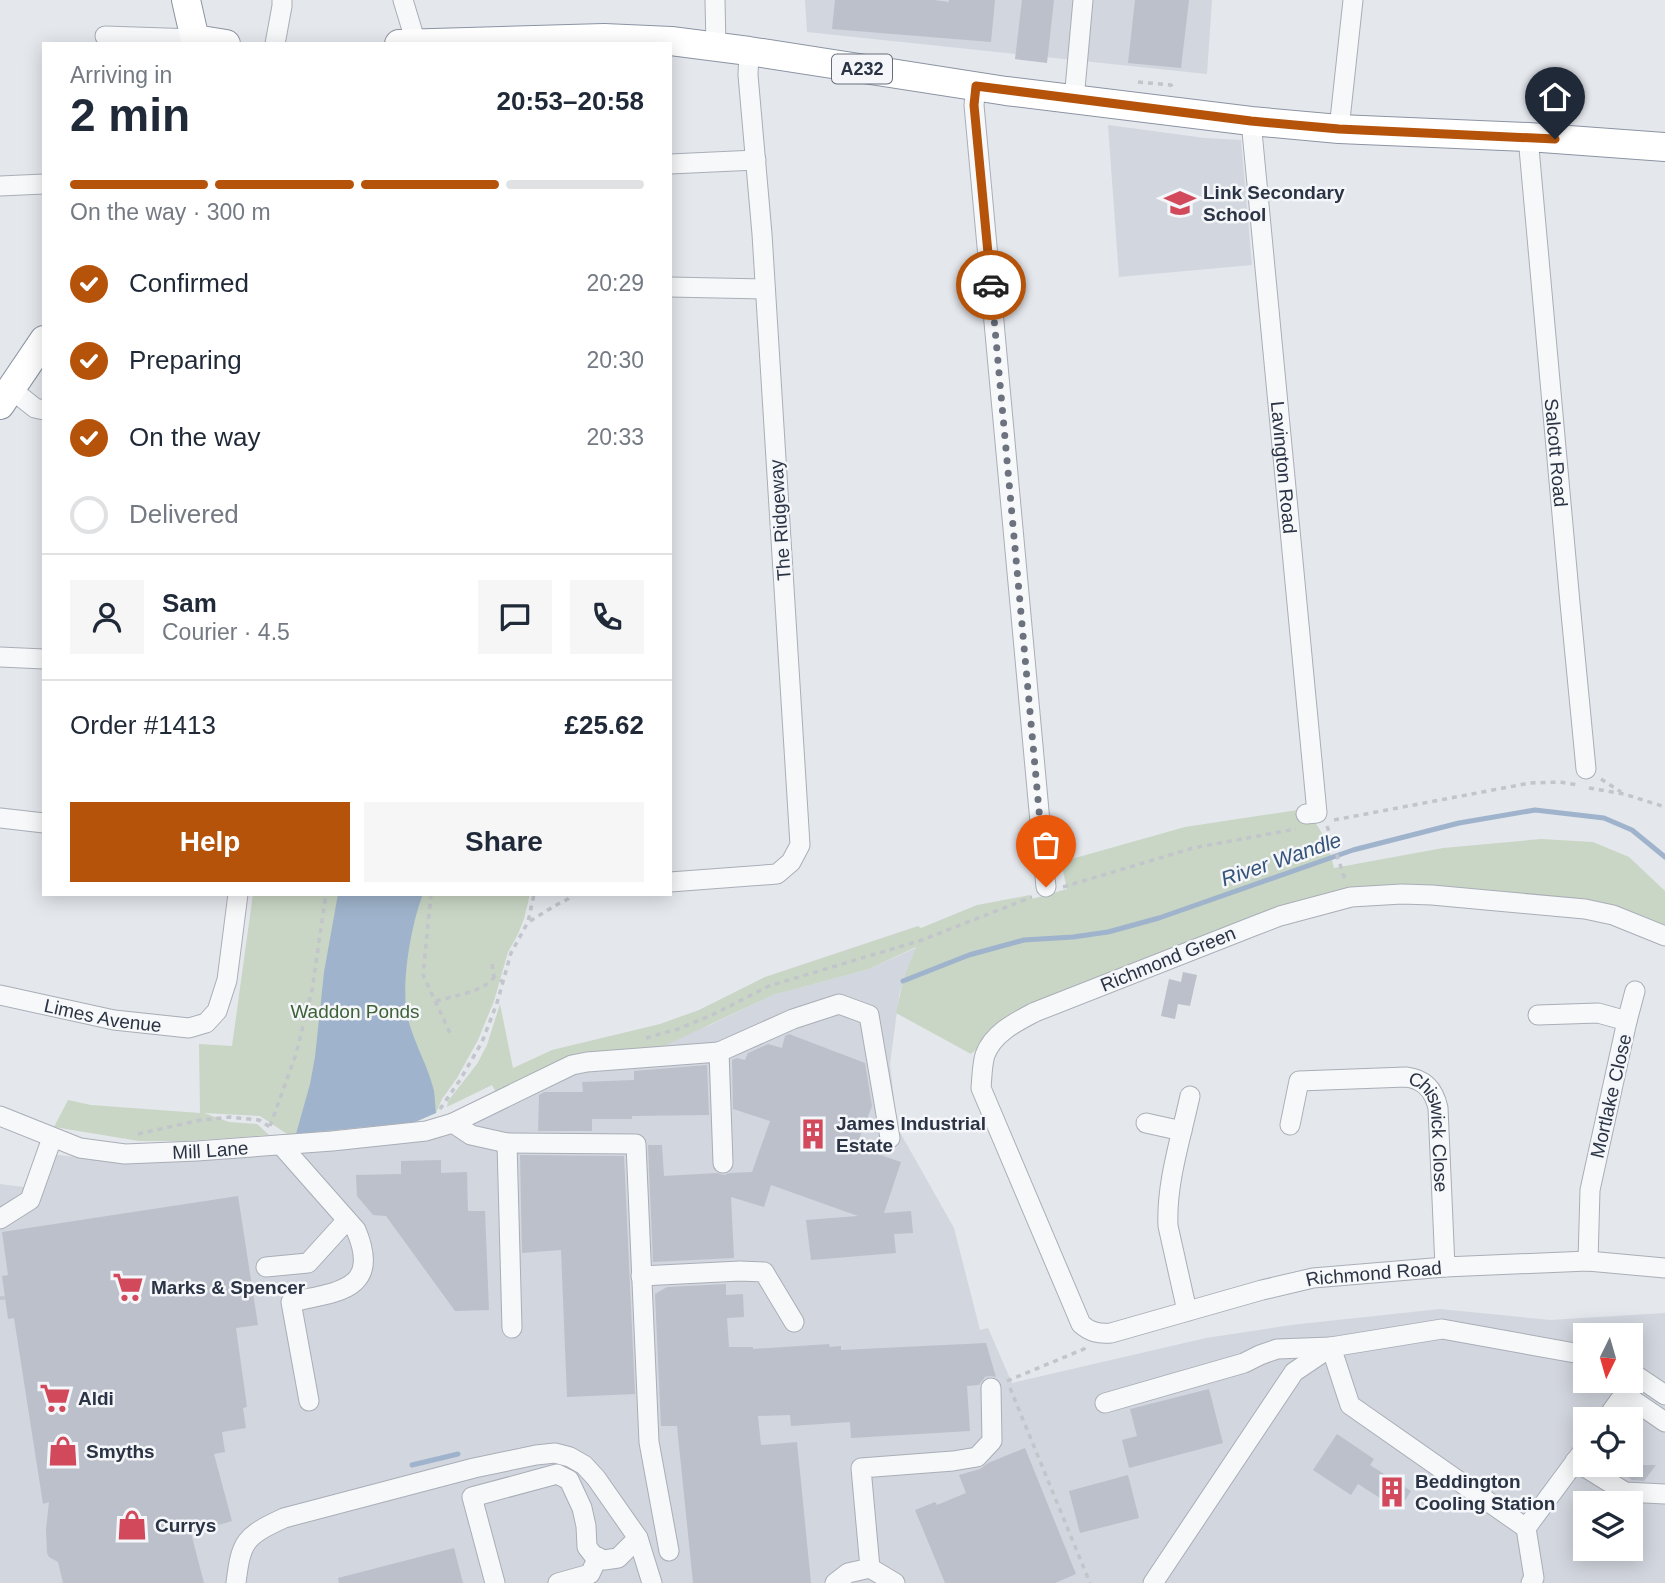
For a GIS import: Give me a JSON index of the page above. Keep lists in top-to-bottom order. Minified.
{"streets":{"highway":["A232"],"street":["Salcott Road","Lavington Road","The Ridgeway","Richmond Green","Limes Avenue","Mortlake Close","Chiswick Close","Mill Lane","Richmond Road"]},"crossings":[["A232","Salcott Road"],["A232","Lavington Road"],["A232","The Ridgeway"],["Richmond Green","Richmond Road"],["Mortlake Close","Richmond Road"],["Chiswick Close","Richmond Road"]],"water":["River Wandle"],"parks":["Waddon Ponds"],"places":{"school or university":["Link Secondary School"],"building":["James Industrial Estate","Beddington Cooling Station"],"supermarket":["Marks & Spencer","Aldi"],"shop":["Smyths","Currys"]},"north":"bottom","page":{"heading":["2 min","Arriving in","20:53–20:58"],"panel":["Sam","Courier · 4.5","Order #1413","£25.62"],"bar":"On the way · 300 m","list":[["Confirmed","20:29"],["Preparing","20:30"],["On the way","20:33"],"Delivered"],"buttons":["Help","Share"]}}
